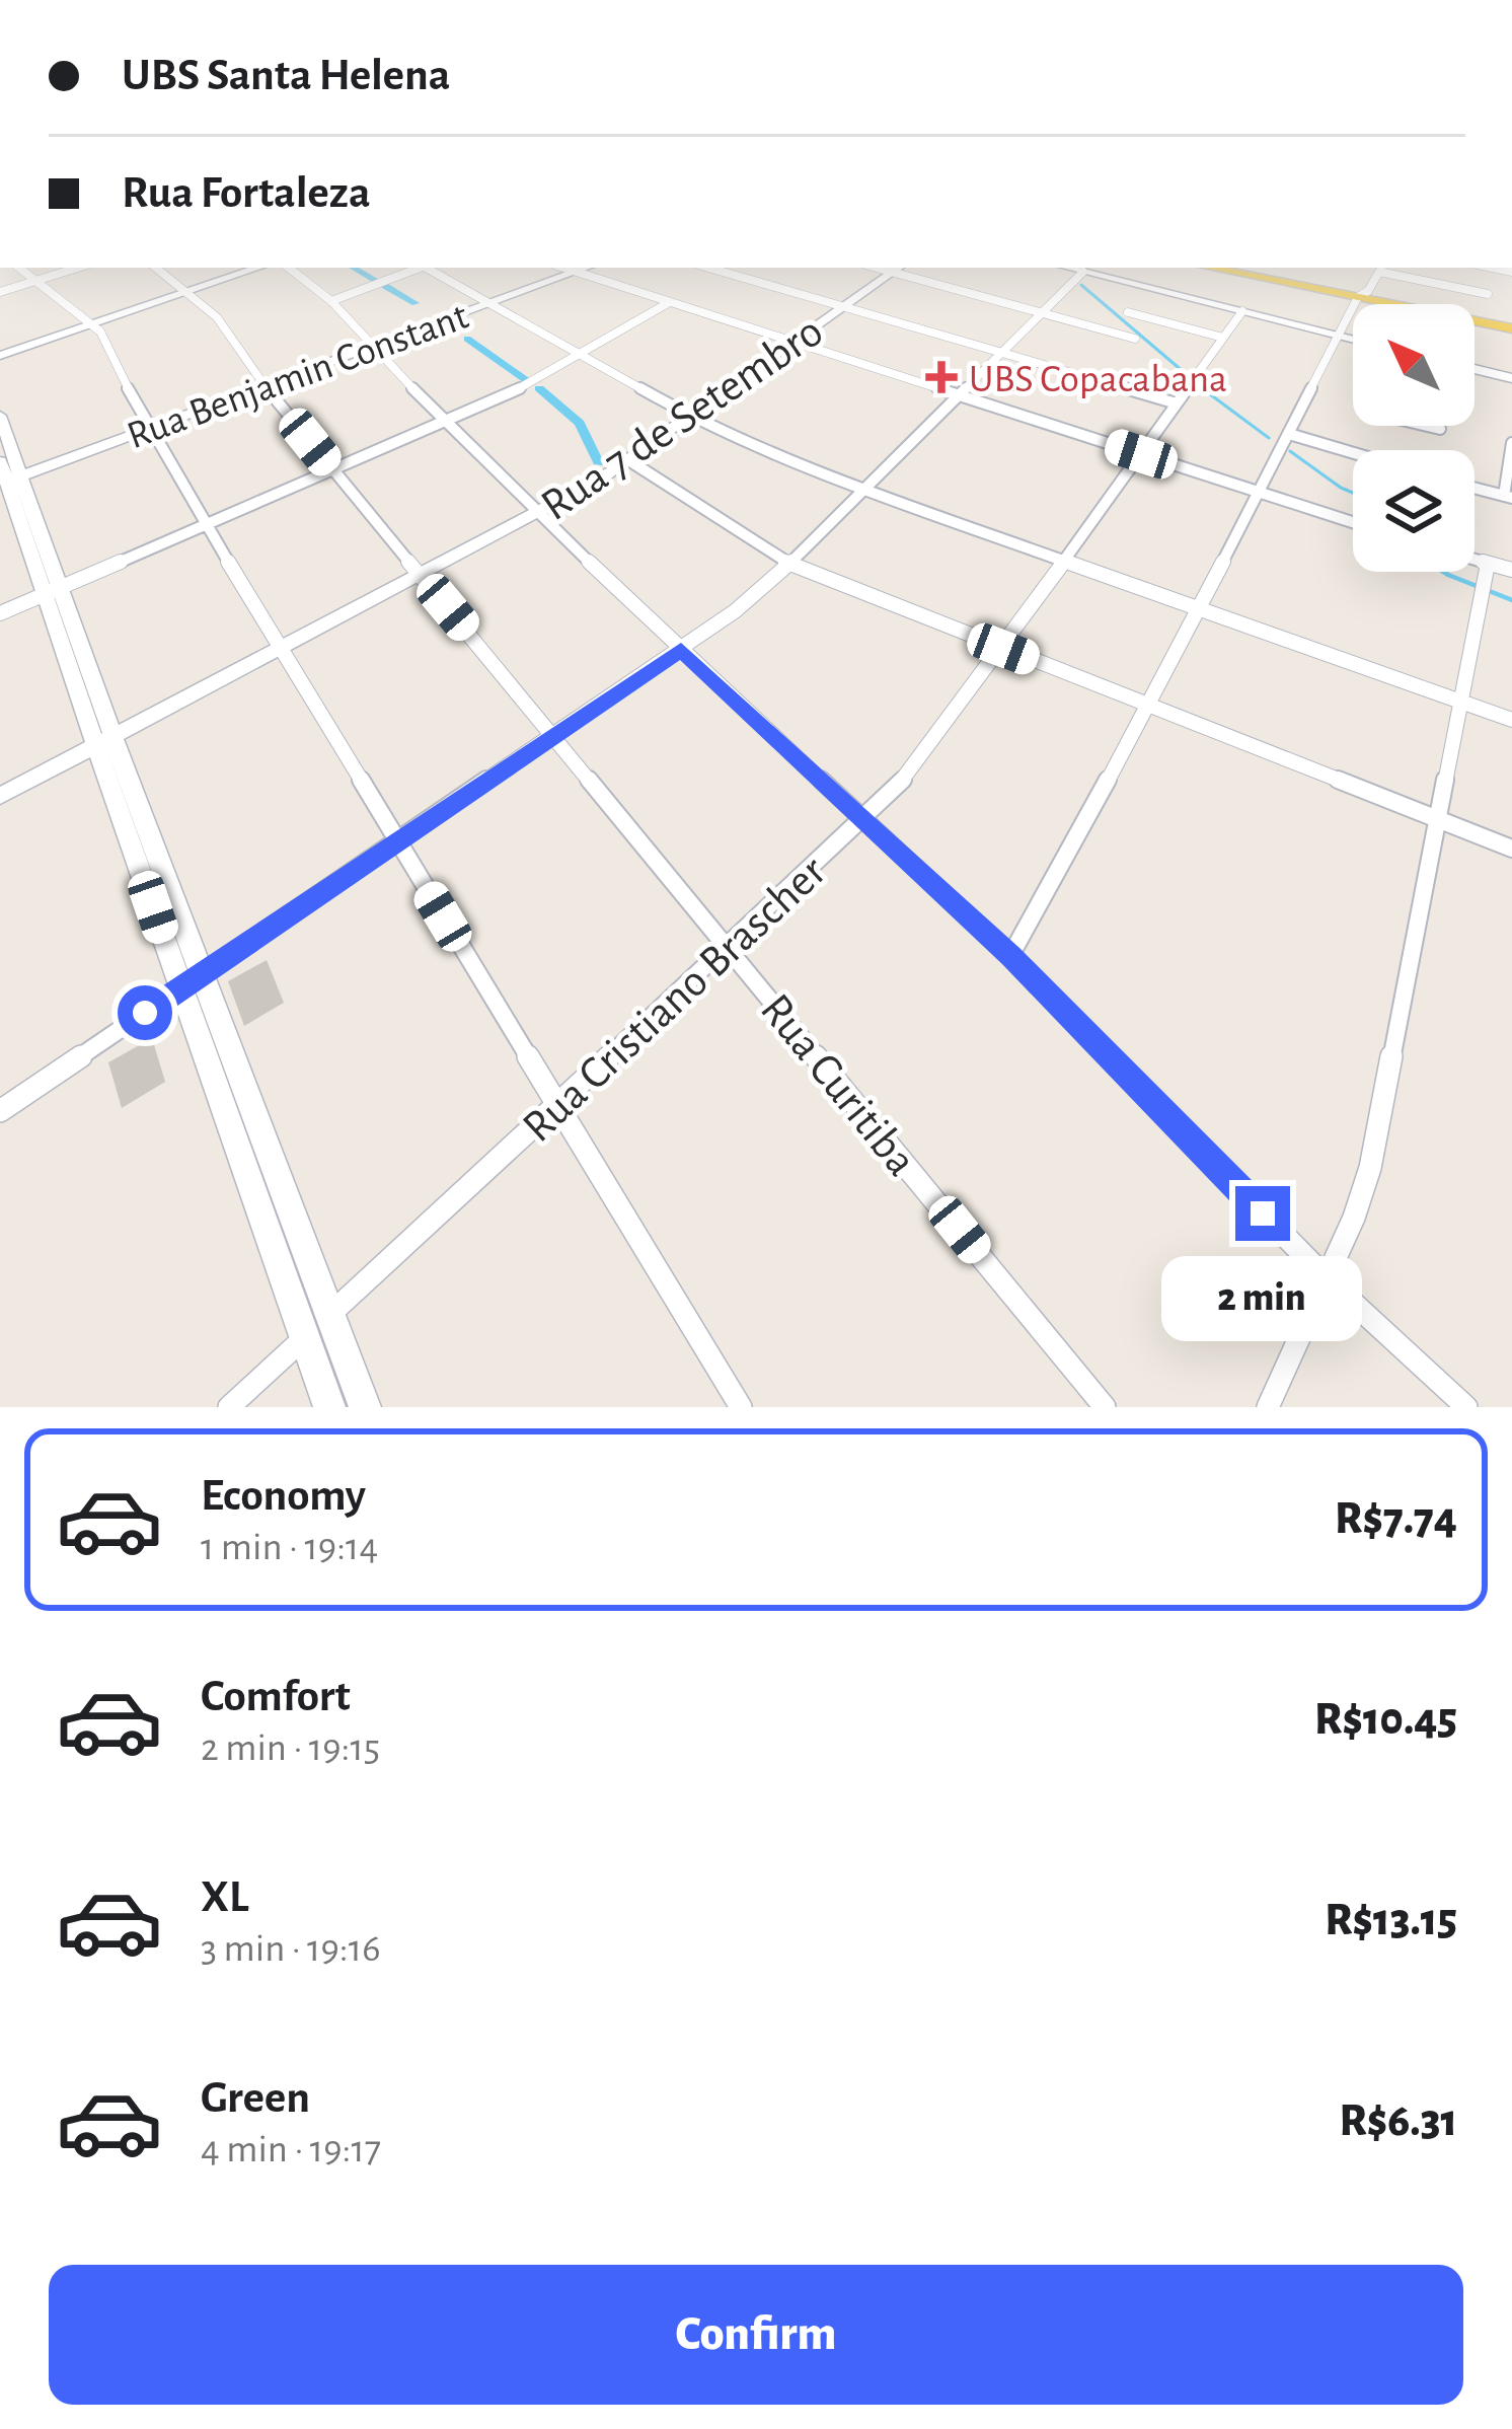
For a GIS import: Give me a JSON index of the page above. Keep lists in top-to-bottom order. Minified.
{"streets":{"street":["Rua Benjamin Constant","Rua 7 de Setembro","Rua Cristiano Brascher","Rua Curitiba"]},"crossings":[["Rua Benjamin Constant","Rua Curitiba"],["Rua 7 de Setembro","Rua Curitiba"],["Rua Cristiano Brascher","Rua Curitiba"]],"places":{"health":["UBS Copacabana"]},"north":"top left","page":{"banner":["UBS Santa Helena","Rua Fortaleza"],"bubble":"2 min","list":[{"name":"Economy","note":"1 min · 19:14","value":"R$7.74"},{"name":"Comfort","note":"2 min · 19:15","value":"R$10.45"},{"name":"XL","note":"3 min · 19:16","value":"R$13.15"},{"name":"Green","note":"4 min · 19:17","value":"R$6.31"}],"buttons":"Confirm"}}
